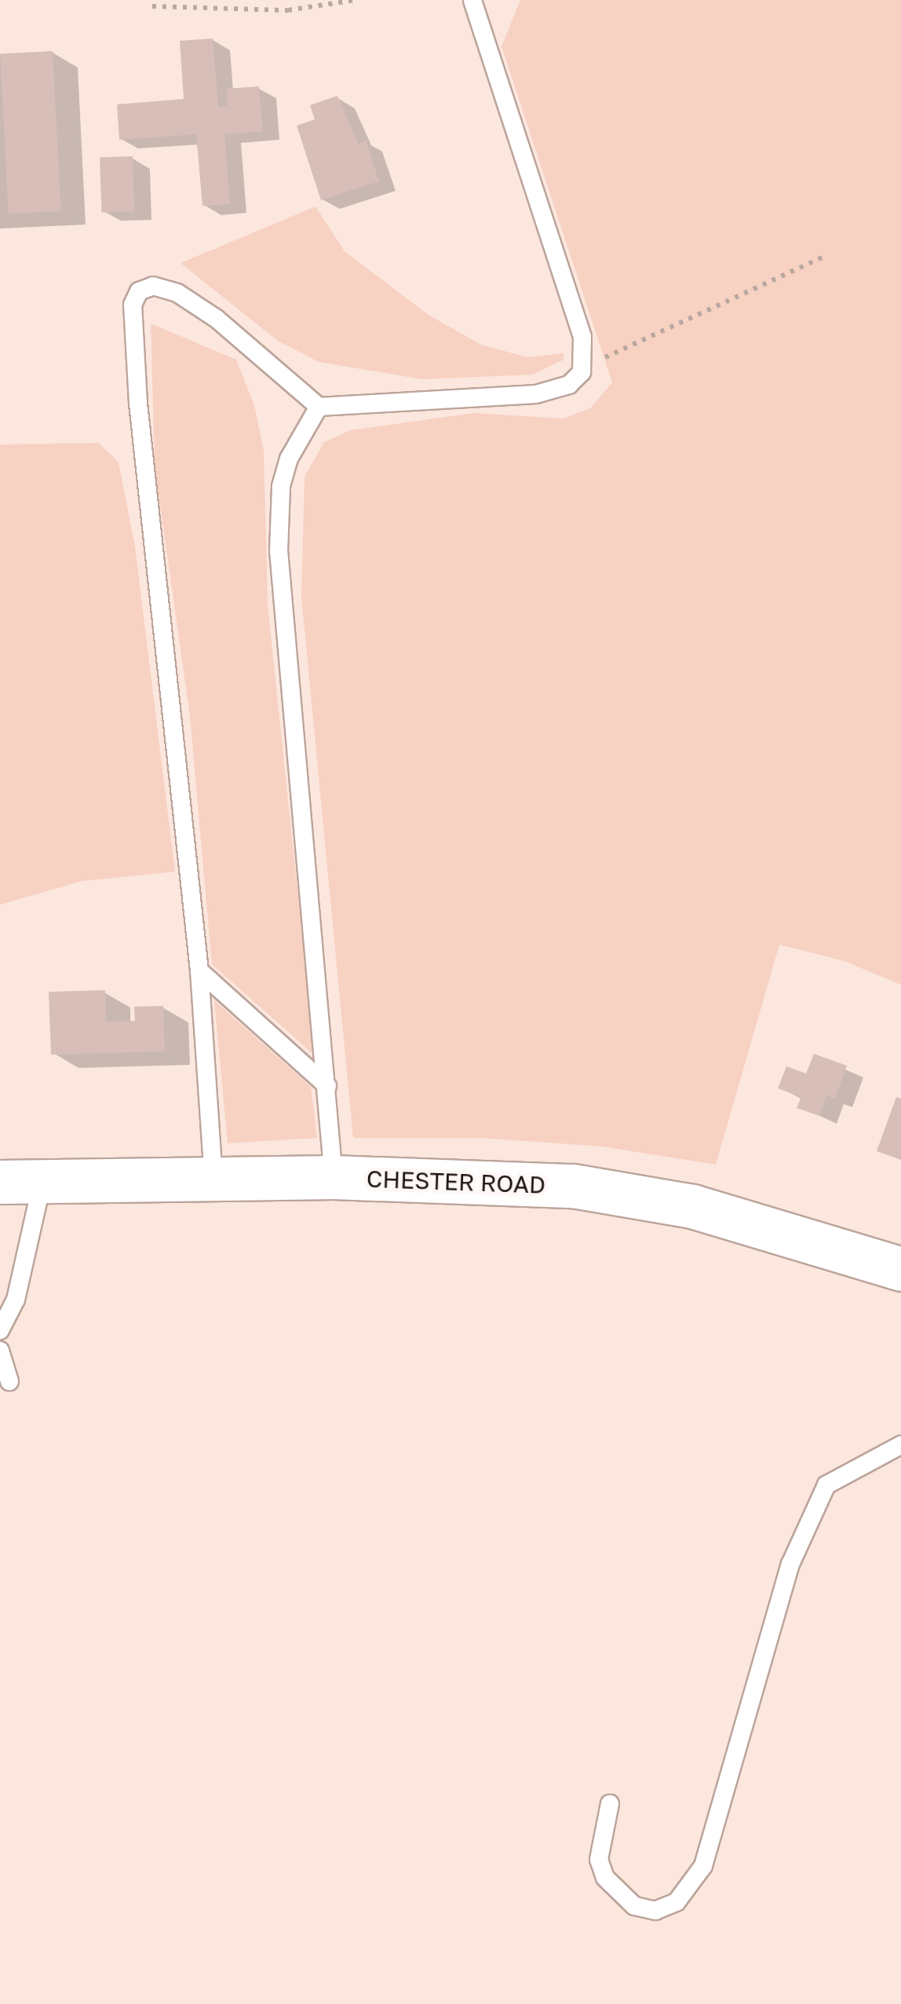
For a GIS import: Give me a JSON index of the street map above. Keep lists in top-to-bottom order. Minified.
{"streets":{"main road":["CHESTER ROAD"]}}
